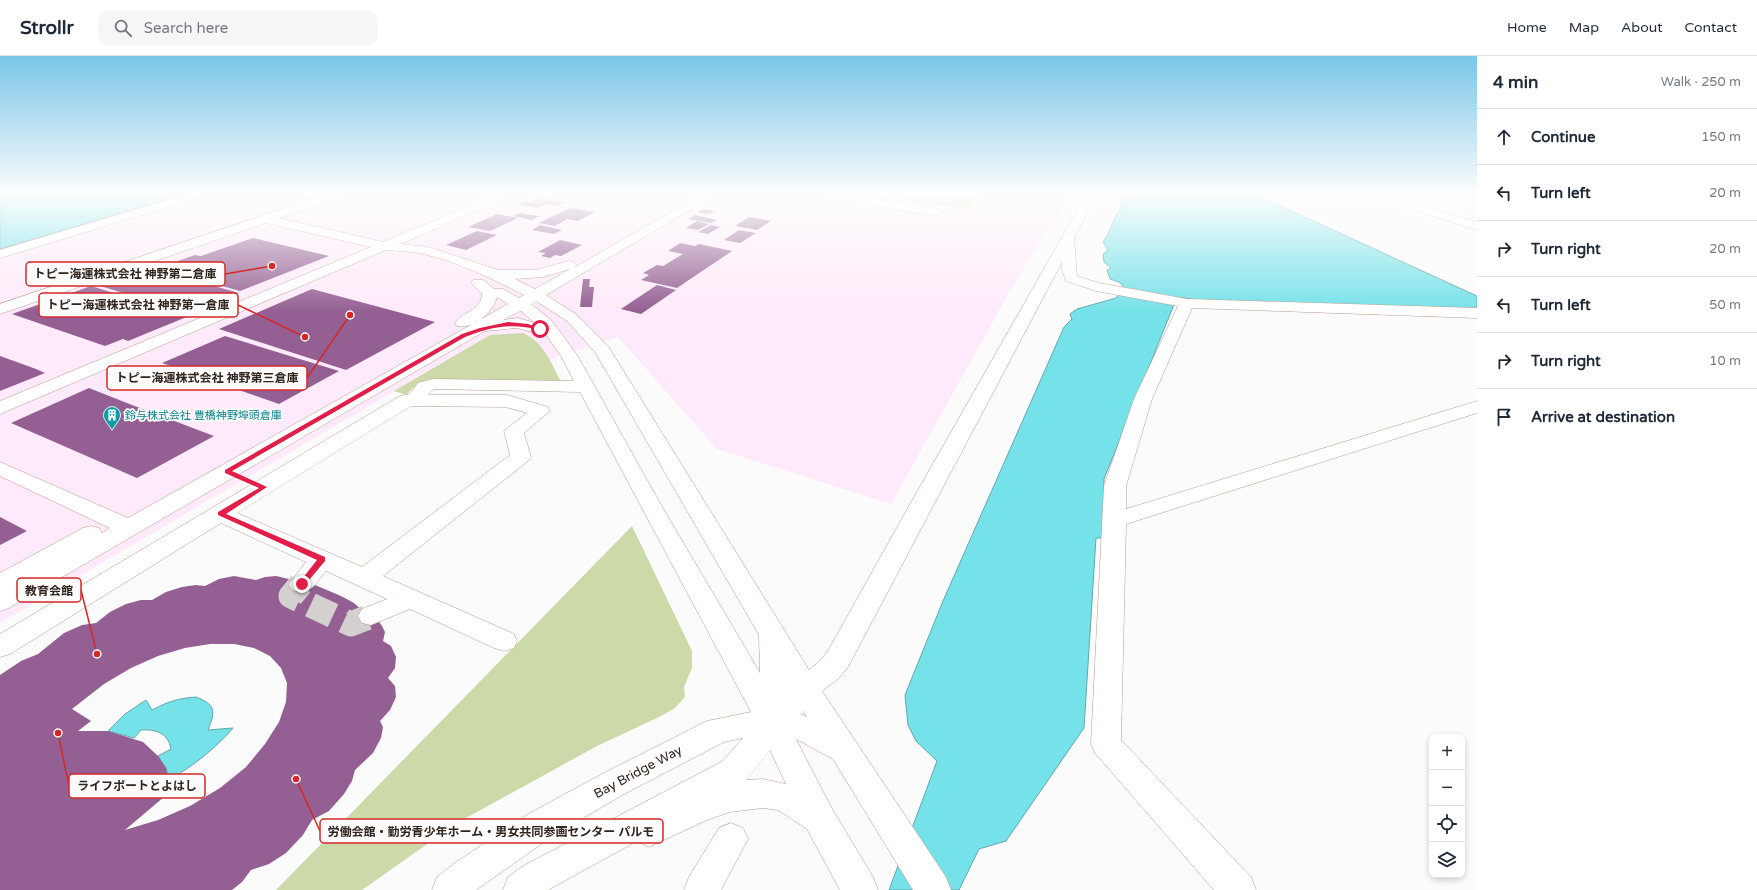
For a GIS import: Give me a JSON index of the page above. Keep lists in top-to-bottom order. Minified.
{"streets":{"street":["Bay Bridge Way"]},"places":{"other":["トピー海運株式会社 神野第二倉庫","トピー海運株式会社 神野第三倉庫","トピー海運株式会社 神野第一倉庫","教育会館","ライフポートとよはし","労働会館・勤労青少年ホーム・男女共同参画センター パルモ"],"building":["鈴与株式会社 豊橋神野埠頭倉庫"]},"page":{"header":"Strollr","search":"Search here","nav":["Home","Map","About","Contact"],"heading":["4 min","Walk · 250 m"],"list":[["Continue","150 m"],["Turn left","20 m"],["Turn right","20 m"],["Turn left","50 m"],["Turn right","10 m"],"Arrive at destination"],"map_buttons":["+","−"]}}
